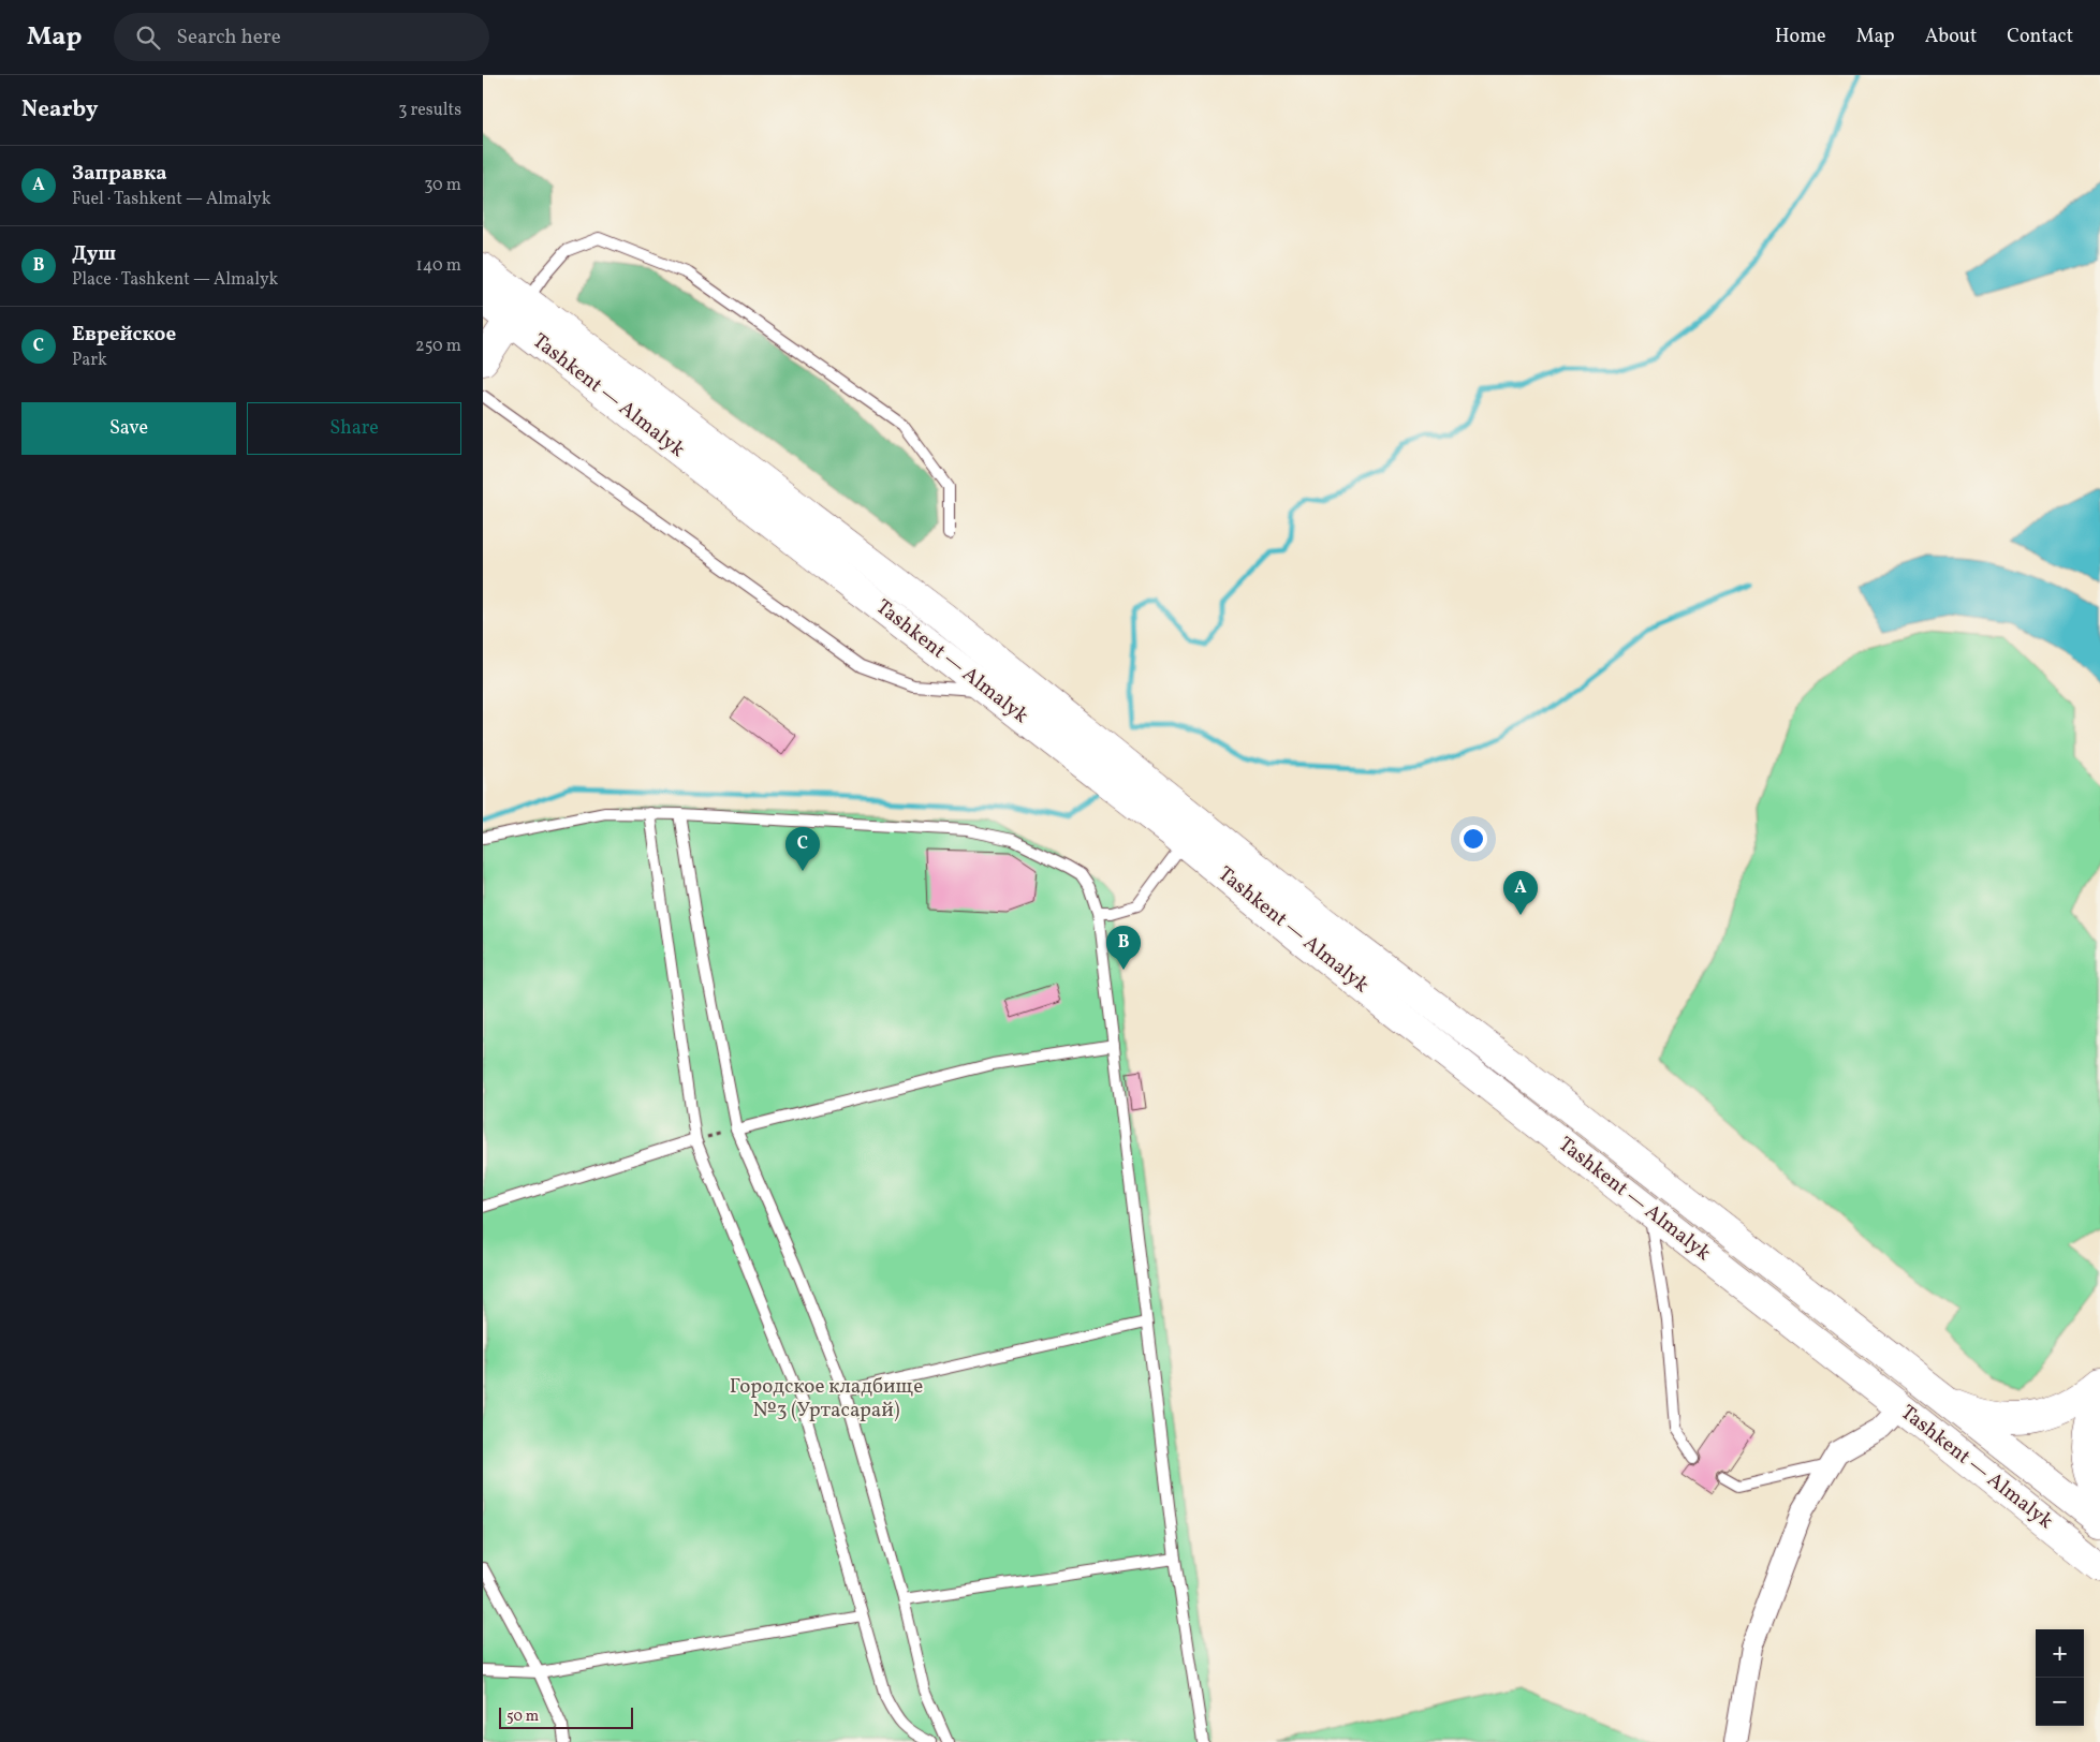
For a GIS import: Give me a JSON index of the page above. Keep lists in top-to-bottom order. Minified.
{"streets":{"main road":["Tashkent — Almalyk"]},"parks":["Городское кладбище №3 (Уртасарай)"],"scale_bar":"50 m","page":{"header":"Map","search":"Search here","nav":["Home","Map","About","Contact"],"heading":["Nearby","3 results"],"list":[{"mark":"A","name":"Заправка","note":"Fuel · Tashkent — Almalyk","value":"30 m"},{"mark":"B","name":"Душ","note":"Place · Tashkent — Almalyk","value":"140 m"},{"mark":"C","name":"Еврейское","note":"Park","value":"250 m"}],"buttons":["Save","Share"],"pins":["C","A","B"],"map_buttons":["+","−"],"scale":"50 m"}}
